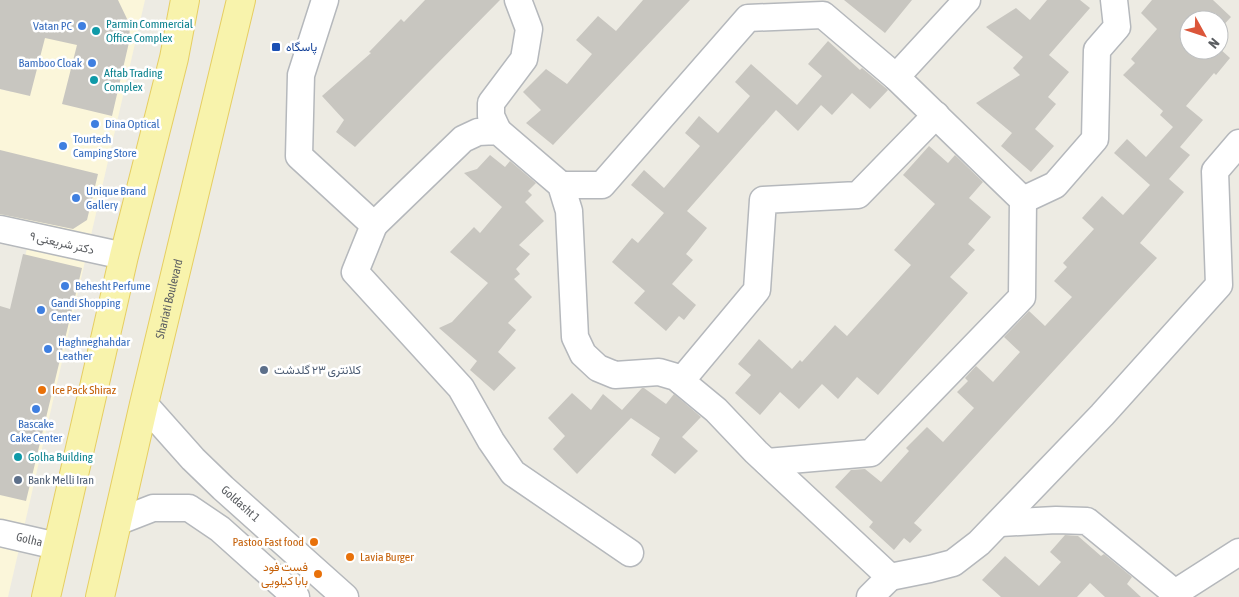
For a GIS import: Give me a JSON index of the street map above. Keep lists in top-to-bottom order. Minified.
{"streets":{"main road":["Shariati Boulevard"],"street":["دکتر شریعتی ۹","Goldasht 1","Golha"]},"crossings":[["Shariati Boulevard","Goldasht 1"]],"places":{"other":["Vatan PC","Parmin Commercial Office Complex","Bamboo Cloak","Aftab Trading Complex","Dina Optical","Tourtech Camping Store","Unique Brand Gallery","Behesht Perfume","Gandi Shopping Center","Haghneghahdar Leather","کلانتری ۲۳ گلدشت","Ice Pack Shiraz","Bascake Cake Center","Golha Building","Bank Melli Iran","Pastoo Fast food","Lavia Burger","فست فود بابا کیلویی"],"transit":["پاسگاه"]},"north":"bottom right"}
